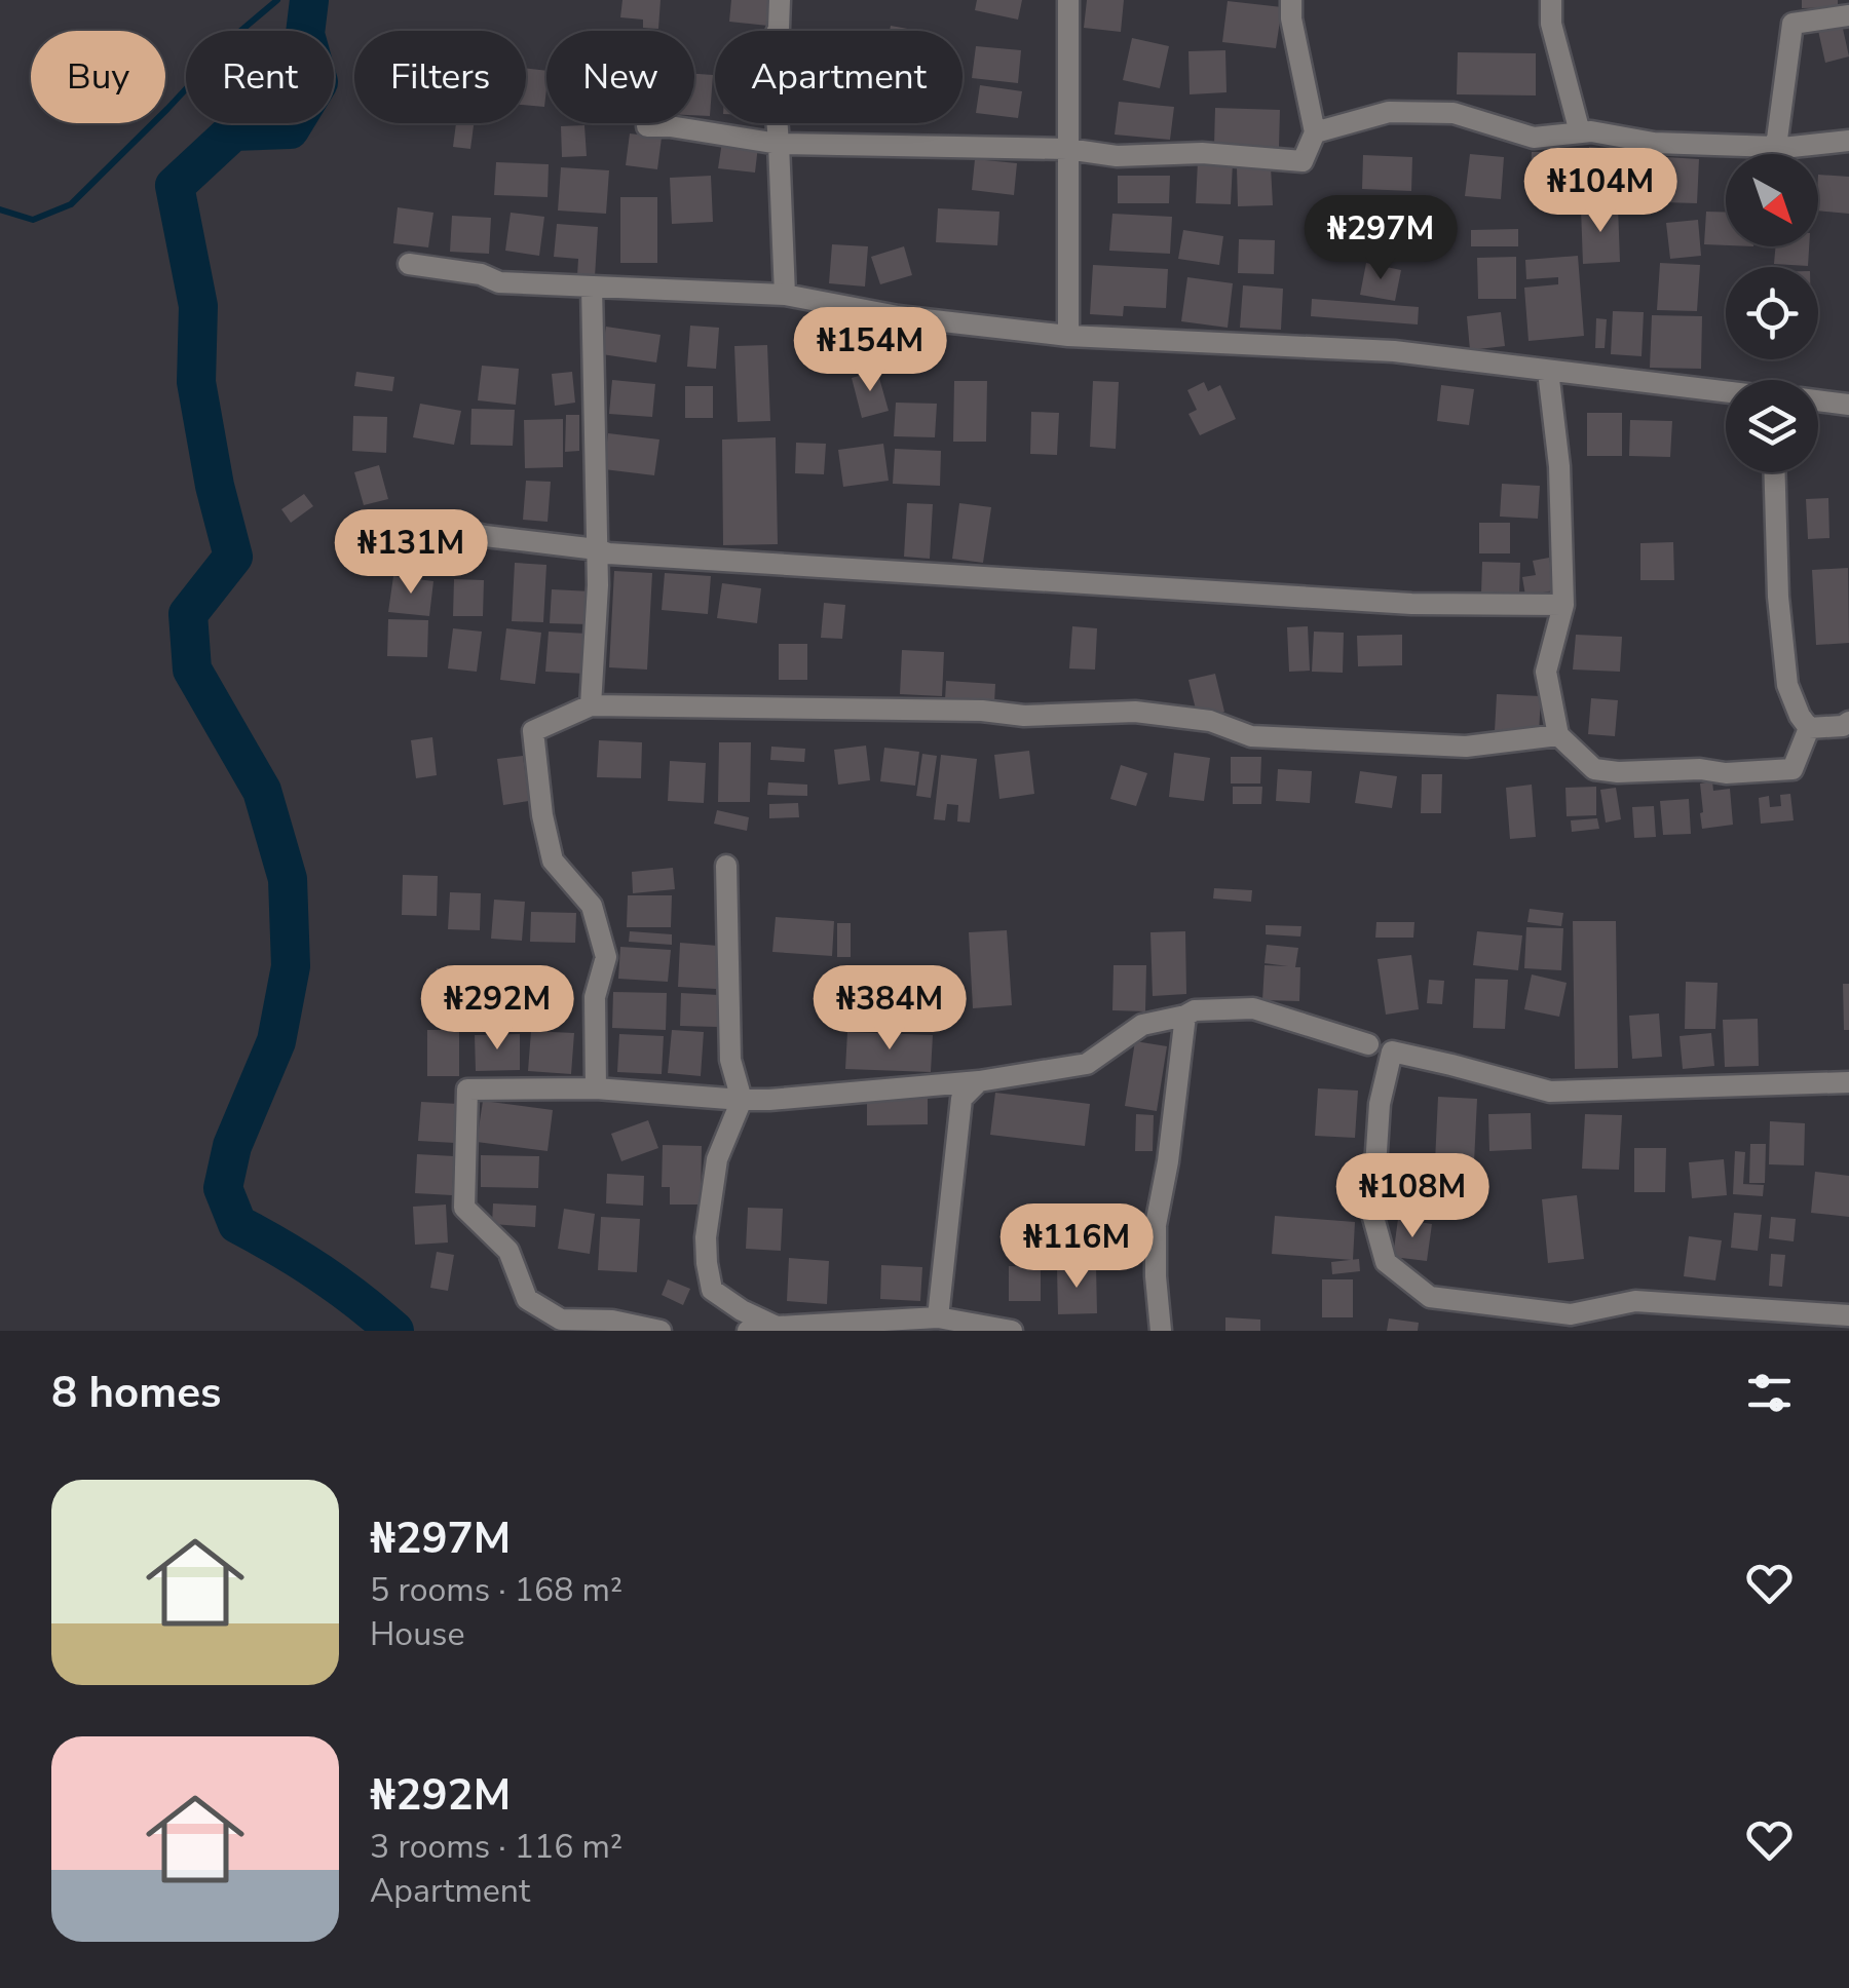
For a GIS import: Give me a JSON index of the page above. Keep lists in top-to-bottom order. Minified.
{"north":"bottom right","page":{"chip":["Buy","Rent","Filters","New","Apartment"],"price":["₦104M","₦297M","₦154M","₦131M","₦292M","₦384M","₦108M","₦116M"],"heading":"8 homes","list":[{"name":"₦297M","note":"5 rooms · 168 m² · House"},{"name":"₦292M","note":"3 rooms · 116 m² · Apartment"}]}}
